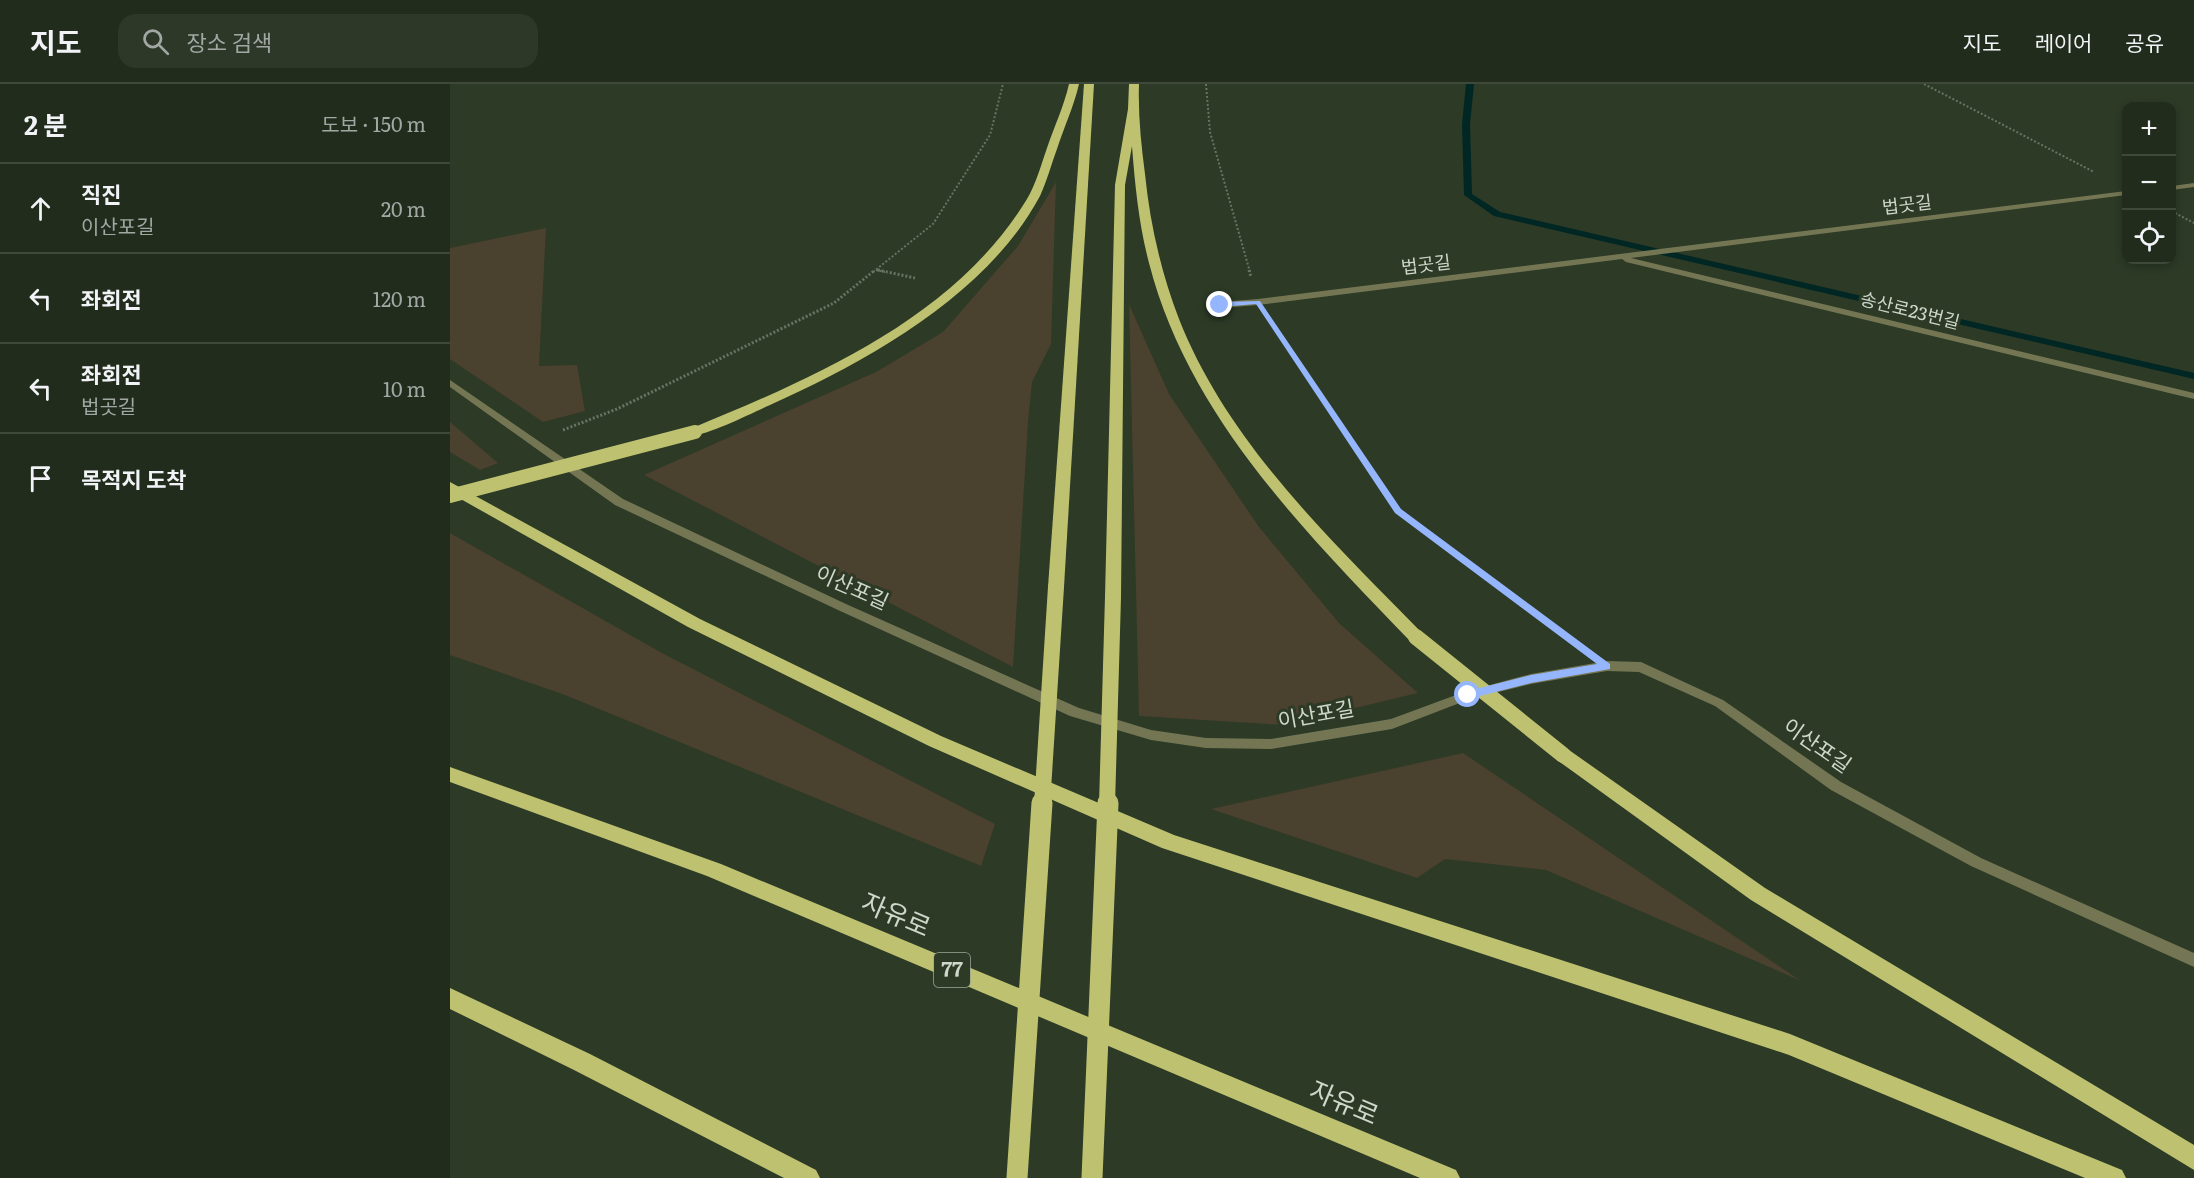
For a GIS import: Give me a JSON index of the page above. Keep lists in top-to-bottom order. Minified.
{"streets":{"highway":["자유로","77"],"street":["법곳길","송산로23번길","이산포길"]},"crossings":[["법곳길","송산로23번길"]],"page":{"header":"지도","search":"장소 검색","nav":["지도","레이어","공유"],"heading":["2 분","도보 · 150 m"],"map_buttons":["+","−"],"list":[["직진","이산포길","20 m"],["좌회전","120 m"],["좌회전","법곳길","10 m"],"목적지 도착"]}}
